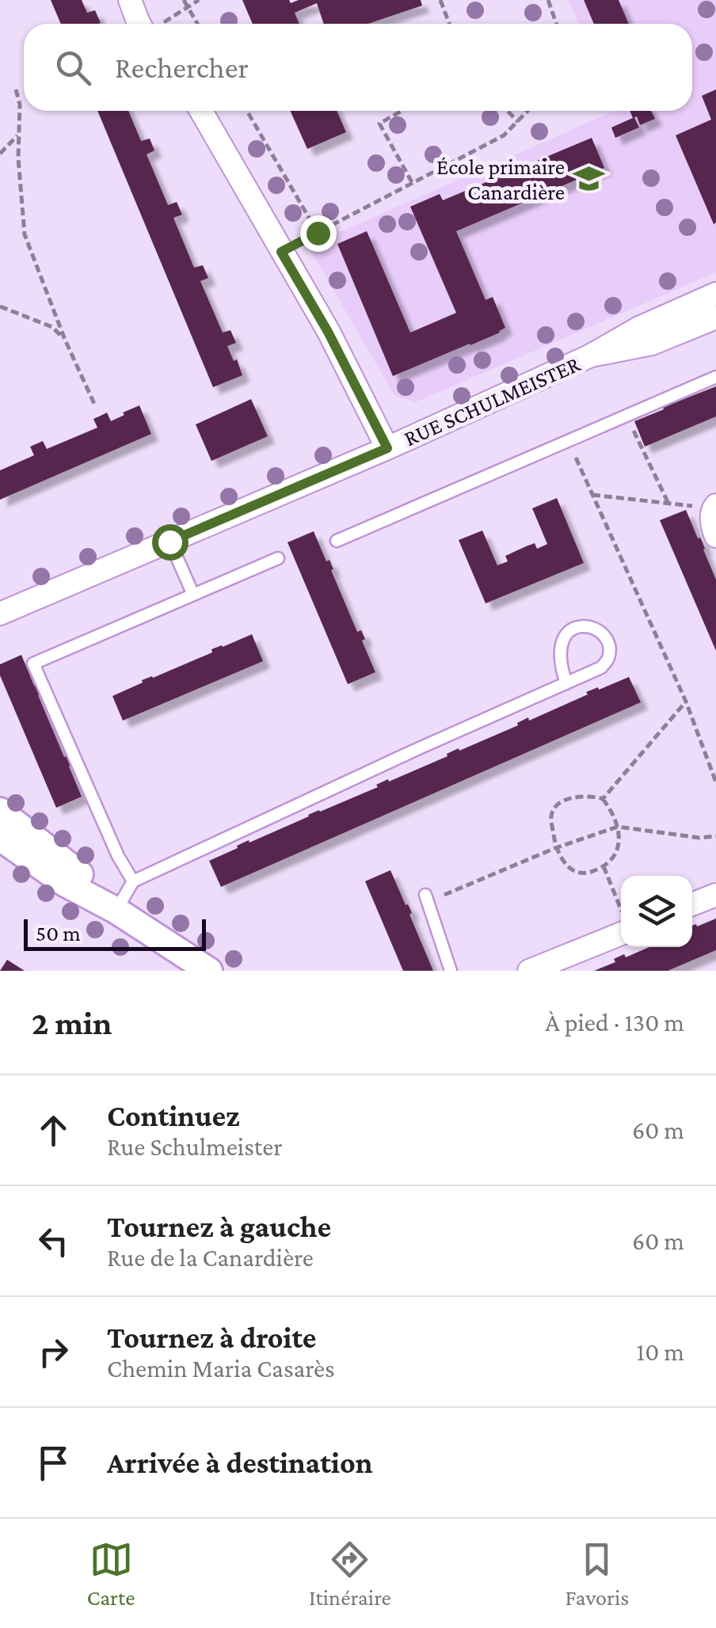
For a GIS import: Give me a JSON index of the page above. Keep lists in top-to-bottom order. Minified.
{"streets":{"street":["RUE SCHULMEISTER"]},"places":{"school or university":["École primaire Canardière"]},"scale_bar":"50 m","page":{"search":"Rechercher","scale":"50 m","heading":["2 min","À pied · 130 m"],"list":[["Continuez","Rue Schulmeister","60 m"],["Tournez à gauche","Rue de la Canardière","60 m"],["Tournez à droite","Chemin Maria Casarès","10 m"],"Arrivée à destination"],"nav":["Carte","Itinéraire","Favoris"]}}
